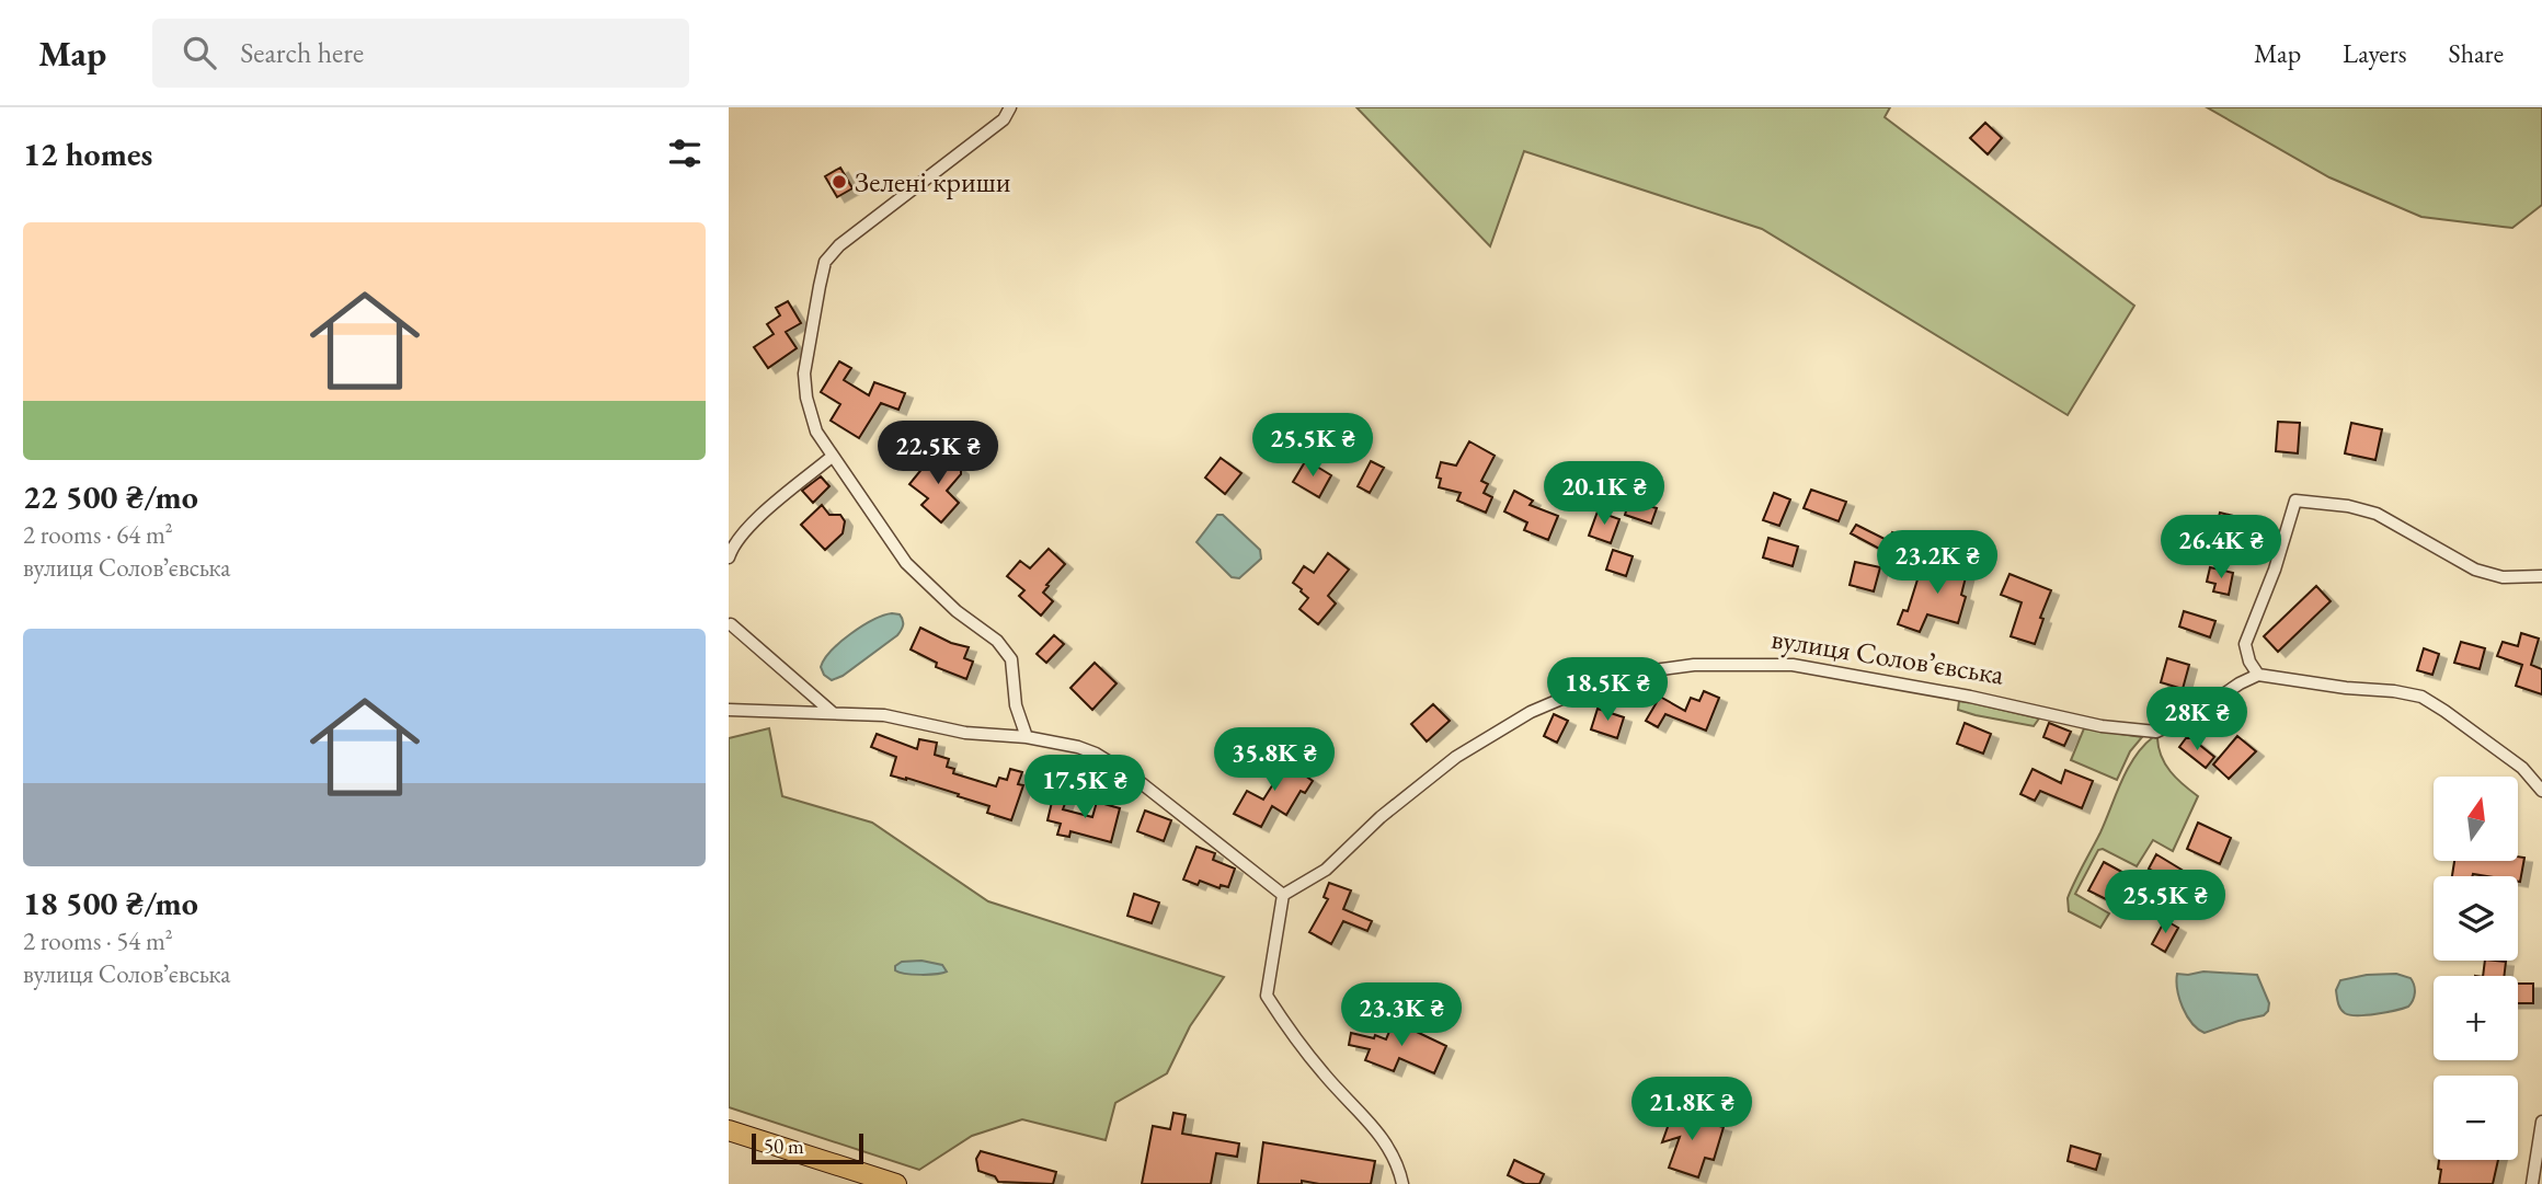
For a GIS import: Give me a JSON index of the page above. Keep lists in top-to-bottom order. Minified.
{"streets":{"street":["вулиця Соловʼєвська"]},"places":["Зелені криши"],"scale_bar":"50 m","north":"top","page":{"header":"Map","search":"Search here","nav":["Map","Layers","Share"],"heading":"12 homes","list":[{"name":"22 500 ₴/mo","note":"2 rooms · 64 m² · вулиця Соловʼєвська"},{"name":"18 500 ₴/mo","note":"2 rooms · 54 m² · вулиця Соловʼєвська"}],"price":["25.5K ₴","22.5K ₴","20.1K ₴","26.4K ₴","23.2K ₴","18.5K ₴","28K ₴","35.8K ₴","17.5K ₴","25.5K ₴","23.3K ₴","21.8K ₴"],"map_buttons":["+","−"],"scale":"50 m"}}
